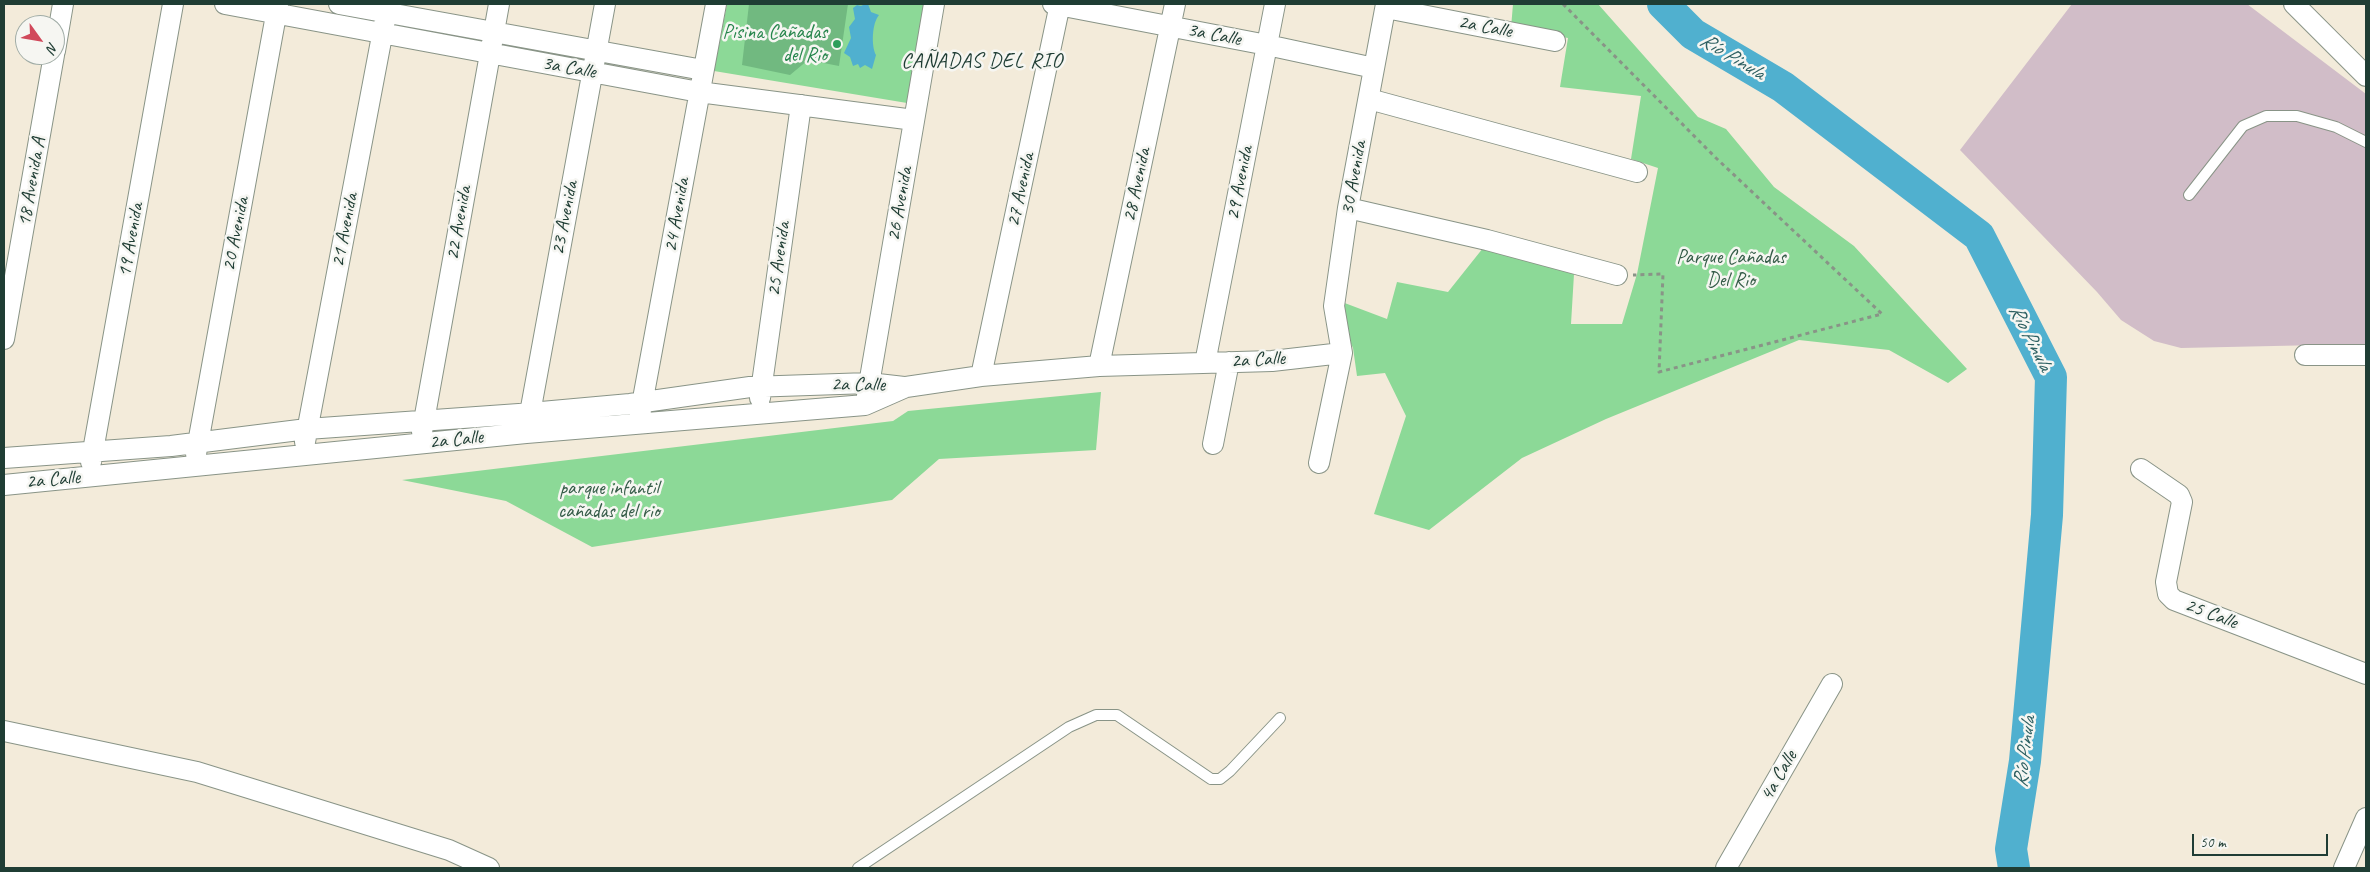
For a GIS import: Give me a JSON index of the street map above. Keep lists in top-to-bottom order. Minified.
{"streets":{"street":["2a Calle","3a Calle","30 Avenida","18 Avenida A","29 Avenida","28 Avenida","27 Avenida","26 Avenida","24 Avenida","23 Avenida","22 Avenida","21 Avenida","20 Avenida","19 Avenida","25 Avenida","25 Calle","4a Calle"]},"crossings":[["2a Calle","30 Avenida"],["2a Calle","29 Avenida"],["2a Calle","28 Avenida"],["2a Calle","27 Avenida"],["2a Calle","26 Avenida"],["2a Calle","24 Avenida"],["2a Calle","23 Avenida"],["2a Calle","22 Avenida"],["2a Calle","21 Avenida"],["2a Calle","20 Avenida"],["2a Calle","19 Avenida"],["2a Calle","25 Avenida"],["3a Calle","30 Avenida"],["3a Calle","29 Avenida"],["3a Calle","28 Avenida"],["3a Calle","27 Avenida"],["3a Calle","26 Avenida"],["3a Calle","24 Avenida"],["3a Calle","23 Avenida"],["3a Calle","22 Avenida"],["3a Calle","21 Avenida"],["3a Calle","20 Avenida"],["3a Calle","25 Avenida"]],"districts":["CAÑADAS DEL RIO"],"water":["Río Pinula"],"parks":["Parque Cañadas Del Rio","parque infantil cañadas del rio"],"places":["Pisina Cañadas del Rio"],"scale_bar":"50 m","north":"bottom right"}
